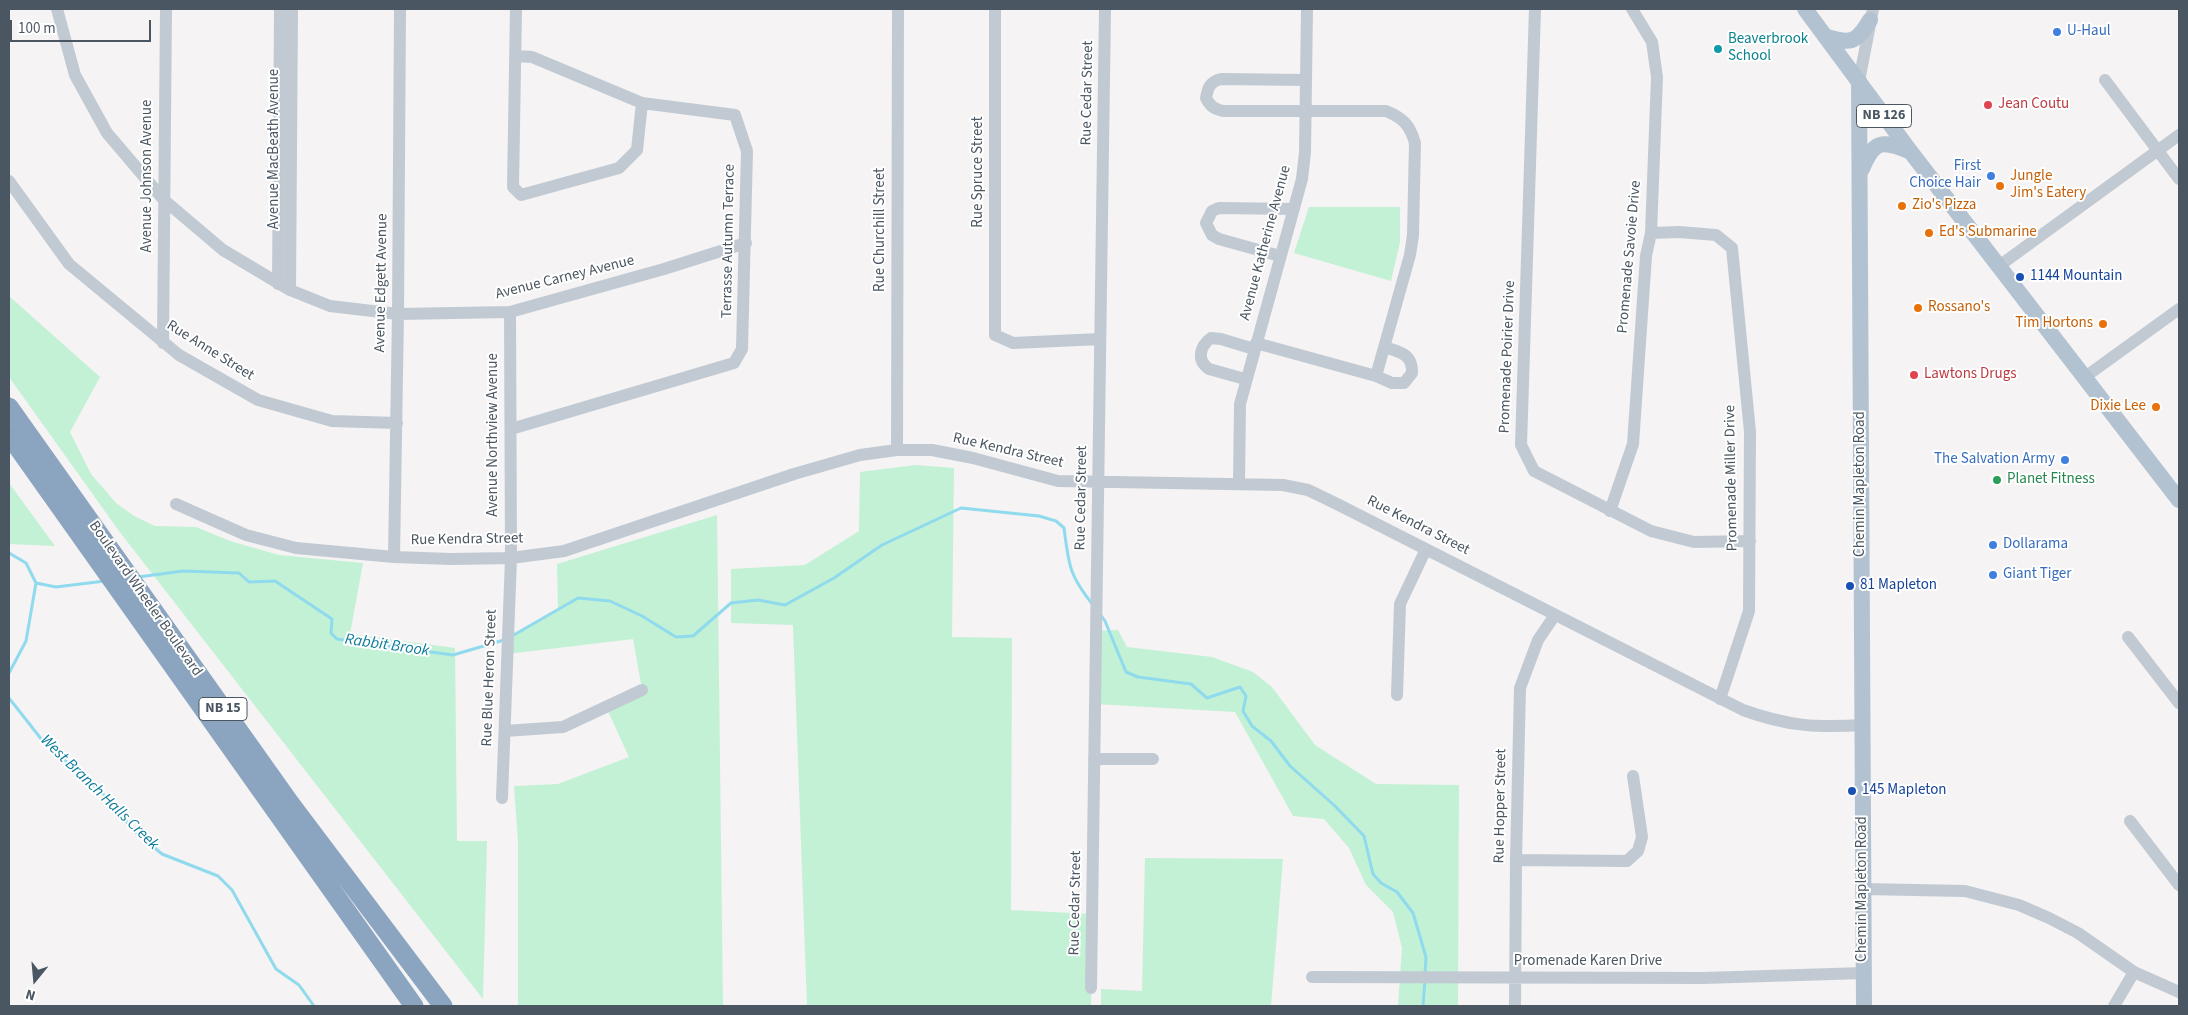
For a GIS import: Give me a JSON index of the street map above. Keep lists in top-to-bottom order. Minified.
{"streets":{"highway":["Boulevard Wheeler Boulevard","NB 15"],"main road":["NB 126","Chemin Mapleton Road"],"street":["Rue Cedar Street","Avenue MacBeath Avenue","Rue Spruce Street","Avenue Johnson Avenue","Rue Churchill Street","Terrasse Autumn Terrace","Avenue Katherine Avenue","Promenade Savoie Drive","Avenue Carney Avenue","Avenue Edgett Avenue","Rue Anne Street","Promenade Poirier Drive","Avenue Northview Avenue","Rue Kendra Street","Promenade Miller Drive","Rue Blue Heron Street","Rue Hopper Street","Promenade Karen Drive"]},"crossings":[["Rue Cedar Street","Rue Spruce Street"],["Rue Cedar Street","Rue Kendra Street"],["NB 126","Chemin Mapleton Road"],["Avenue MacBeath Avenue","Avenue Carney Avenue"],["Avenue Johnson Avenue","Avenue Carney Avenue"],["Avenue Johnson Avenue","Rue Anne Street"],["Rue Churchill Street","Rue Kendra Street"],["Terrasse Autumn Terrace","Avenue Carney Avenue"],["Terrasse Autumn Terrace","Avenue Northview Avenue"],["Avenue Katherine Avenue","Rue Kendra Street"],["Promenade Savoie Drive","Promenade Poirier Drive"],["Promenade Savoie Drive","Promenade Miller Drive"],["Avenue Carney Avenue","Avenue Edgett Avenue"],["Avenue Carney Avenue","Avenue Northview Avenue"],["Avenue Edgett Avenue","Rue Anne Street"],["Avenue Edgett Avenue","Rue Kendra Street"],["Promenade Poirier Drive","Promenade Miller Drive"],["Avenue Northview Avenue","Rue Kendra Street"],["Avenue Northview Avenue","Rue Blue Heron Street"],["Rue Kendra Street","Promenade Miller Drive"],["Rue Kendra Street","Chemin Mapleton Road"],["Rue Kendra Street","Rue Blue Heron Street"],["Rue Kendra Street","Rue Hopper Street"],["Chemin Mapleton Road","Promenade Karen Drive"],["Rue Hopper Street","Promenade Karen Drive"]],"water":["Rabbit Brook","West Branch Halls Creek"],"places":["U-Haul","Beaverbrook School","Jean Coutu","First Choice Hair","Jungle Jim's Eatery","Zio's Pizza","Ed's Submarine","1144 Mountain","Rossano's","Tim Hortons","Lawtons Drugs","Dixie Lee","The Salvation Army","Planet Fitness","Dollarama","Giant Tiger","81 Mapleton","145 Mapleton"],"scale_bar":"100 m","north":"bottom"}
